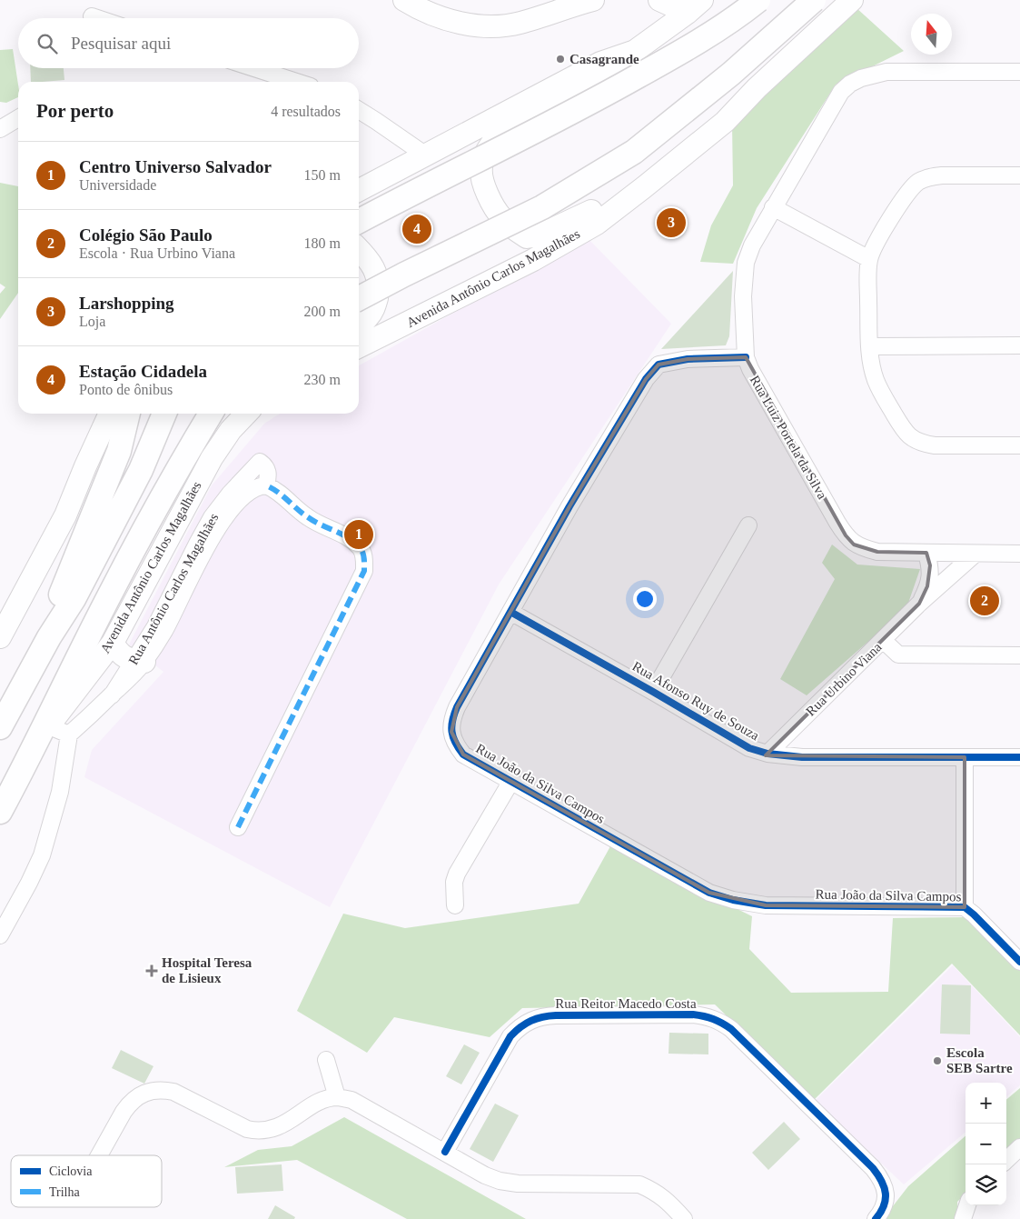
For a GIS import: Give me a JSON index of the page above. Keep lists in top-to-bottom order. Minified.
{"streets":{"main road":["Avenida Antônio Carlos Magalhães"],"street":["Rua Luiz Portela da Silva","Rua Antônio Carlos Magalhães","Rua Urbino Viana","Rua Afonso Ruy de Souza","Rua João da Silva Campos","Rua Reitor Macedo Costa"]},"crossings":[["Rua Luiz Portela da Silva","Rua Urbino Viana"],["Rua Luiz Portela da Silva","Rua João da Silva Campos"],["Rua Urbino Viana","Rua Afonso Ruy de Souza"],["Rua Afonso Ruy de Souza","Rua João da Silva Campos"]],"places":{"other":["Casagrande","Escola SEB Sartre"],"health":["Hospital Teresa de Lisieux"]},"legend":["Ciclovia","Trilha"],"north":"top","page":{"search":"Pesquisar aqui","heading":["Por perto","4 resultados"],"list":[{"mark":"1","name":"Centro Universo Salvador","note":"Universidade","value":"150 m"},{"mark":"2","name":"Colégio São Paulo","note":"Escola · Rua Urbino Viana","value":"180 m"},{"mark":"3","name":"Larshopping","note":"Loja","value":"200 m"},{"mark":"4","name":"Estação Cidadela","note":"Ponto de ônibus","value":"230 m"}],"pins":["3","4","1","2"],"map_buttons":["+","−"]}}
